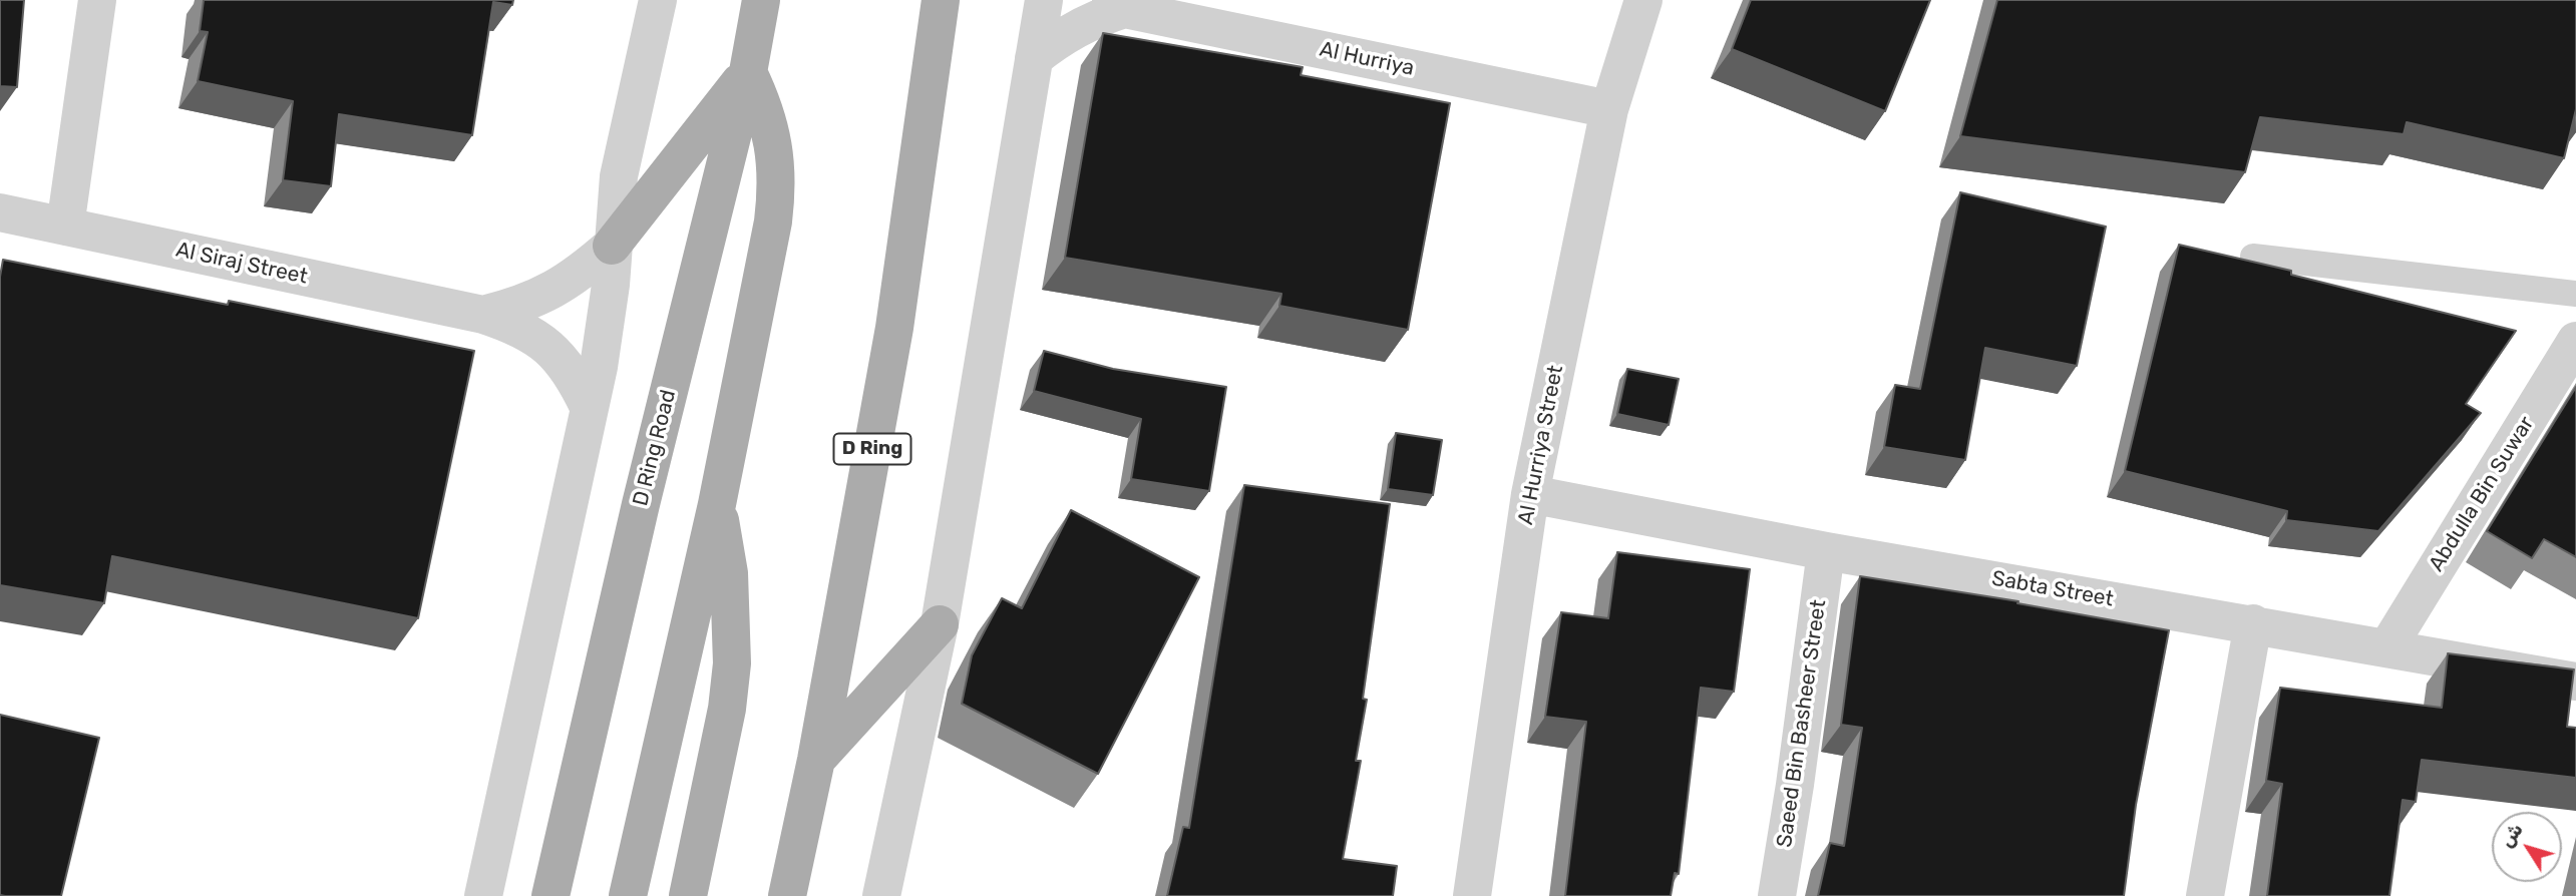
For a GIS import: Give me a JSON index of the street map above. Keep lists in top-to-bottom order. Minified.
{"streets":{"main road":["D Ring Road","D Ring"],"street":["Al Hurriya","Al Siraj Street","Al Hurriya Street","Abdulla Bin Suwar","Sabta Street","Saeed Bin Basheer Street"]},"crossings":[["Al Hurriya","Al Hurriya Street"],["Al Hurriya Street","Sabta Street"],["Abdulla Bin Suwar","Sabta Street"],["Sabta Street","Saeed Bin Basheer Street"]],"north":"top left"}
